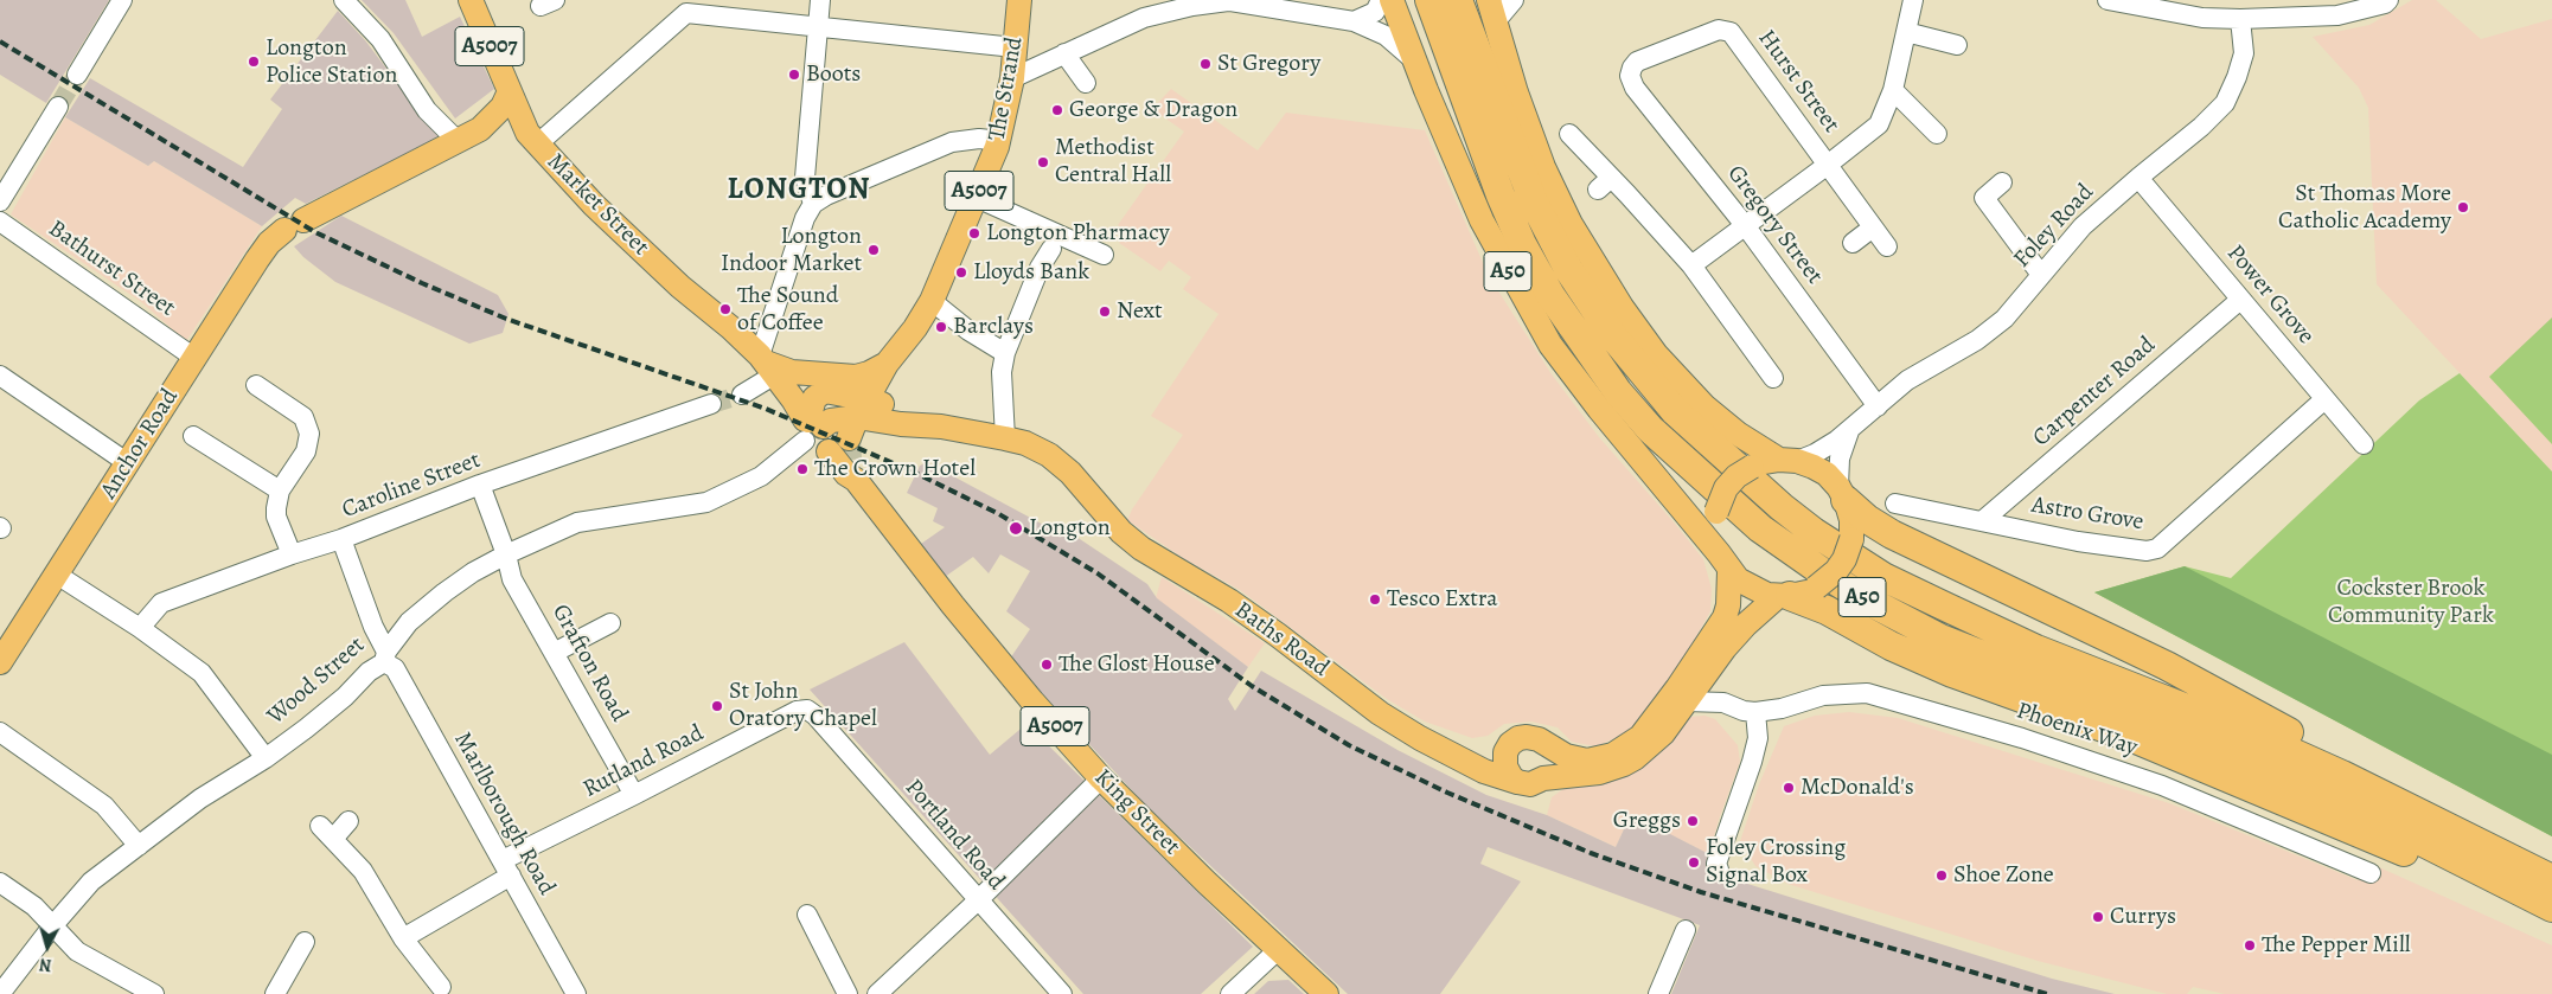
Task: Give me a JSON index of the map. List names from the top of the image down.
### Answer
{
  "streets": {
    "highway": ["A50"],
    "main road": [
      "A5007",
      "The Strand",
      "Market Street",
      "Anchor Road",
      "Baths Road",
      "King Street"
    ],
    "street": [
      "Hurst Street",
      "Gregory Street",
      "Foley Road",
      "Bathurst Street",
      "Power Grove",
      "Carpenter Road",
      "Caroline Street",
      "Astro Grove",
      "Grafton Road",
      "Wood Street",
      "Phoenix Way",
      "Rutland Road",
      "Marlborough Road",
      "Portland Road"
    ]
  },
  "crossings": [
    ["A5007", "The Strand"],
    ["A5007", "Market Street"],
    ["A5007", "Baths Road"],
    ["A5007", "Wood Street"],
    ["A5007", "King Street"],
    ["Hurst Street", "Gregory Street"],
    ["Market Street", "Anchor Road"],
    ["Gregory Street", "Foley Road"],
    ["Foley Road", "A50"],
    ["Foley Road", "Power Grove"],
    ["Foley Road", "Baths Road"],
    ["Bathurst Street", "Anchor Road"],
    ["A50", "Baths Road"],
    ["Power Grove", "Carpenter Road"],
    ["Power Grove", "Astro Grove"],
    ["Carpenter Road", "Astro Grove"],
    ["Caroline Street", "Grafton Road"],
    ["Caroline Street", "Marlborough Road"],
    ["Baths Road", "Wood Street"],
    ["Baths Road", "King Street"],
    ["Grafton Road", "Wood Street"],
    ["Grafton Road", "Rutland Road"],
    ["Wood Street", "Marlborough Road"],
    ["Rutland Road", "Marlborough Road"],
    ["Rutland Road", "Portland Road"]
  ],
  "districts": ["LONGTON"],
  "parks": ["Cockster Brook Community Park"],
  "places": [
    "Longton Police Station",
    "St Gregory",
    "Boots",
    "George & Dragon",
    "Methodist Central Hall",
    "St Thomas More Catholic Academy",
    "Longton Pharmacy",
    "Longton Indoor Market",
    "Lloyds Bank",
    "The Sound of Coffee",
    "Next",
    "Barclays",
    "The Crown Hotel",
    "Longton",
    "Tesco Extra",
    "The Glost House",
    "St John Oratory Chapel",
    "McDonald's",
    "Greggs",
    "Foley Crossing Signal Box",
    "Shoe Zone",
    "Currys",
    "The Pepper Mill"
  ],
  "north": "bottom"
}
